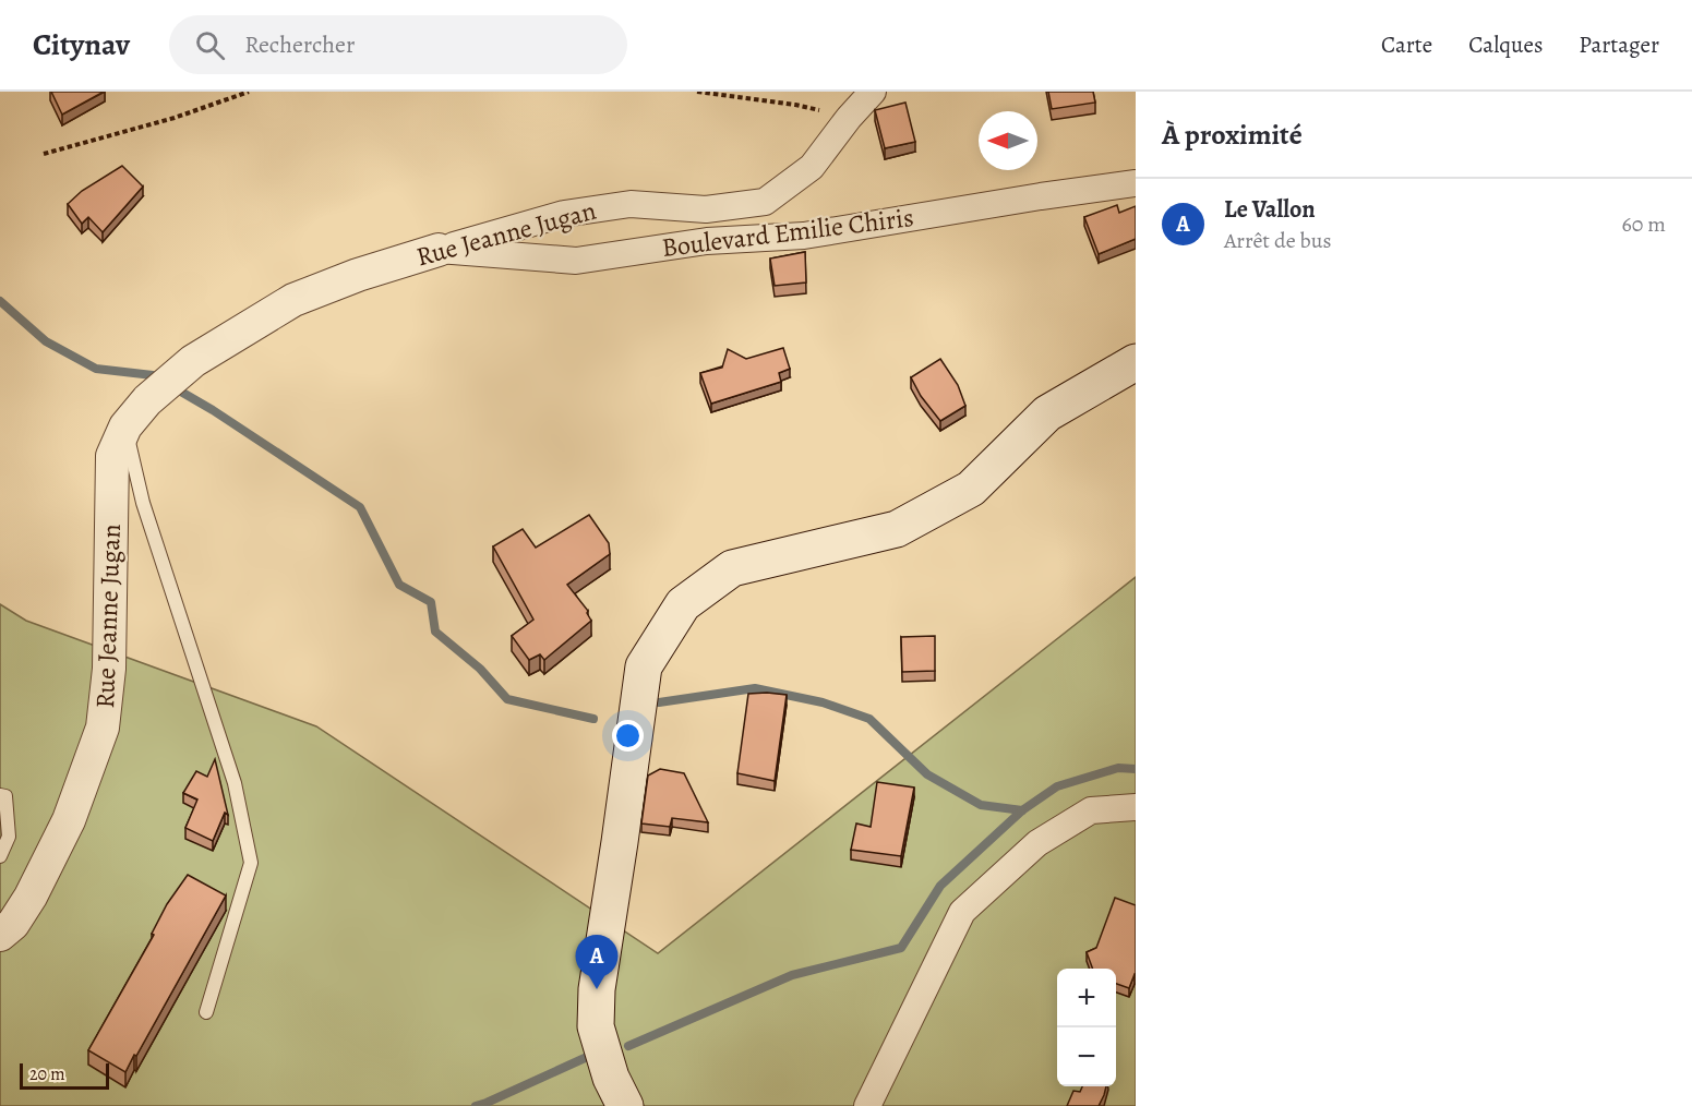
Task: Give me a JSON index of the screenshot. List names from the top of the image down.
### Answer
{
  "streets": {
    "street": ["Boulevard Emilie Chiris", "Rue Jeanne Jugan"]
  },
  "crossings": [
    ["Boulevard Emilie Chiris", "Rue Jeanne Jugan"]
  ],
  "scale_bar": "20 m",
  "north": "left",
  "page": {
    "header": "Citynav",
    "search": "Rechercher",
    "nav": ["Carte", "Calques", "Partager"],
    "heading": "À proximité",
    "list": [
      {
        "mark": "A",
        "name": "Le Vallon",
        "note": "Arrêt de bus",
        "value": "60 m"
      }
    ],
    "pins": "A",
    "map_buttons": ["+", "−"],
    "scale": "20 m"
  }
}
